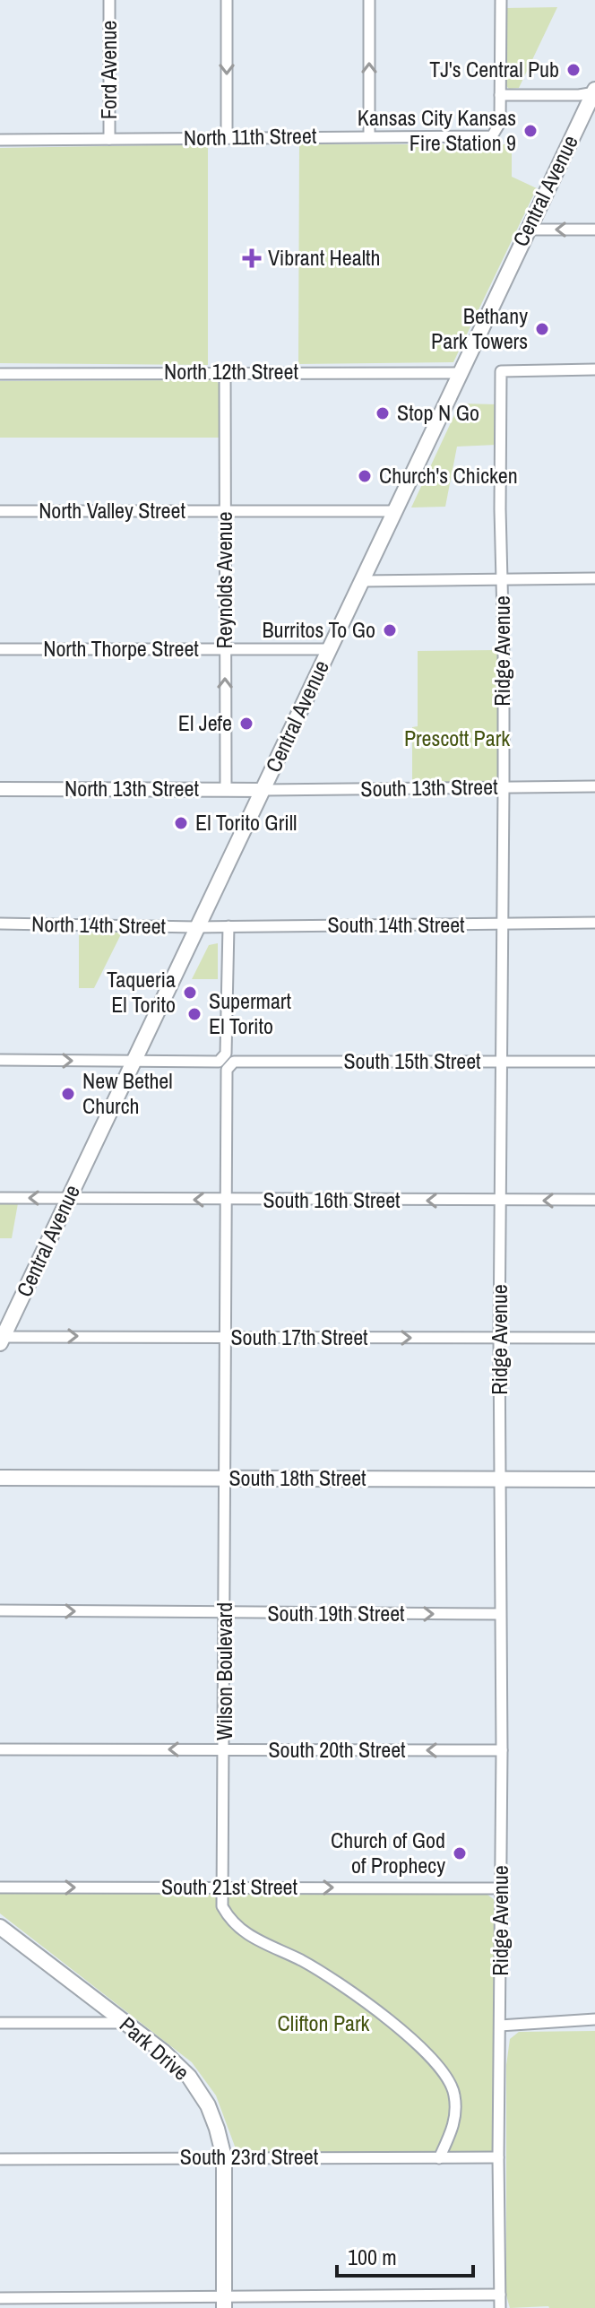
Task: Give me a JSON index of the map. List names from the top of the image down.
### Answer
{
  "streets": {
    "main road": ["Central Avenue", "South 18th Street", "Park Drive"],
    "street": [
      "Ford Avenue",
      "North 11th Street",
      "North 12th Street",
      "North Valley Street",
      "Reynolds Avenue",
      "North Thorpe Street",
      "Ridge Avenue",
      "South 13th Street",
      "North 13th Street",
      "North 14th Street",
      "South 14th Street",
      "South 15th Street",
      "South 16th Street",
      "South 17th Street",
      "South 19th Street",
      "Wilson Boulevard",
      "South 20th Street",
      "South 21st Street",
      "South 23rd Street"
    ]
  },
  "crossings": [
    ["Ford Avenue", "North 11th Street"],
    ["Central Avenue", "North 12th Street"],
    ["Central Avenue", "North Valley Street"],
    ["Central Avenue", "North Thorpe Street"],
    ["Central Avenue", "South 13th Street"],
    ["Central Avenue", "North 13th Street"],
    ["Central Avenue", "North 14th Street"],
    ["Central Avenue", "South 14th Street"],
    ["Central Avenue", "South 15th Street"],
    ["Central Avenue", "South 16th Street"],
    ["Central Avenue", "South 17th Street"],
    ["North 12th Street", "Reynolds Avenue"],
    ["North Valley Street", "Reynolds Avenue"],
    ["Reynolds Avenue", "North Thorpe Street"],
    ["Reynolds Avenue", "North 13th Street"],
    ["Ridge Avenue", "South 13th Street"],
    ["Ridge Avenue", "South 14th Street"],
    ["Ridge Avenue", "South 15th Street"],
    ["Ridge Avenue", "South 16th Street"],
    ["Ridge Avenue", "South 17th Street"],
    ["Ridge Avenue", "South 18th Street"],
    ["Ridge Avenue", "South 19th Street"],
    ["Ridge Avenue", "South 20th Street"],
    ["Ridge Avenue", "South 21st Street"],
    ["Ridge Avenue", "South 23rd Street"],
    ["South 13th Street", "North 13th Street"],
    ["North 14th Street", "South 14th Street"],
    ["South 14th Street", "Wilson Boulevard"],
    ["South 15th Street", "Wilson Boulevard"],
    ["South 16th Street", "Wilson Boulevard"],
    ["South 17th Street", "Wilson Boulevard"],
    ["South 18th Street", "Wilson Boulevard"],
    ["South 19th Street", "Wilson Boulevard"],
    ["Wilson Boulevard", "South 20th Street"],
    ["Wilson Boulevard", "South 21st Street"],
    ["Wilson Boulevard", "South 23rd Street"],
    ["Park Drive", "South 23rd Street"]
  ],
  "one_way": [
    "South 16th Street",
    "South 17th Street",
    "South 19th Street",
    "South 20th Street",
    "South 21st Street"
  ],
  "parks": ["Prescott Park", "Clifton Park"],
  "places": {
    "other": [
      "TJ's Central Pub",
      "Kansas City Kansas Fire Station 9",
      "Bethany Park Towers",
      "Stop N Go",
      "Church's Chicken",
      "Burritos To Go",
      "El Jefe",
      "El Torito Grill",
      "Taqueria El Torito",
      "Supermart El Torito",
      "New Bethel Church",
      "Church of God of Prophecy"
    ],
    "health": ["Vibrant Health"]
  },
  "scale_bar": "100 m"
}
